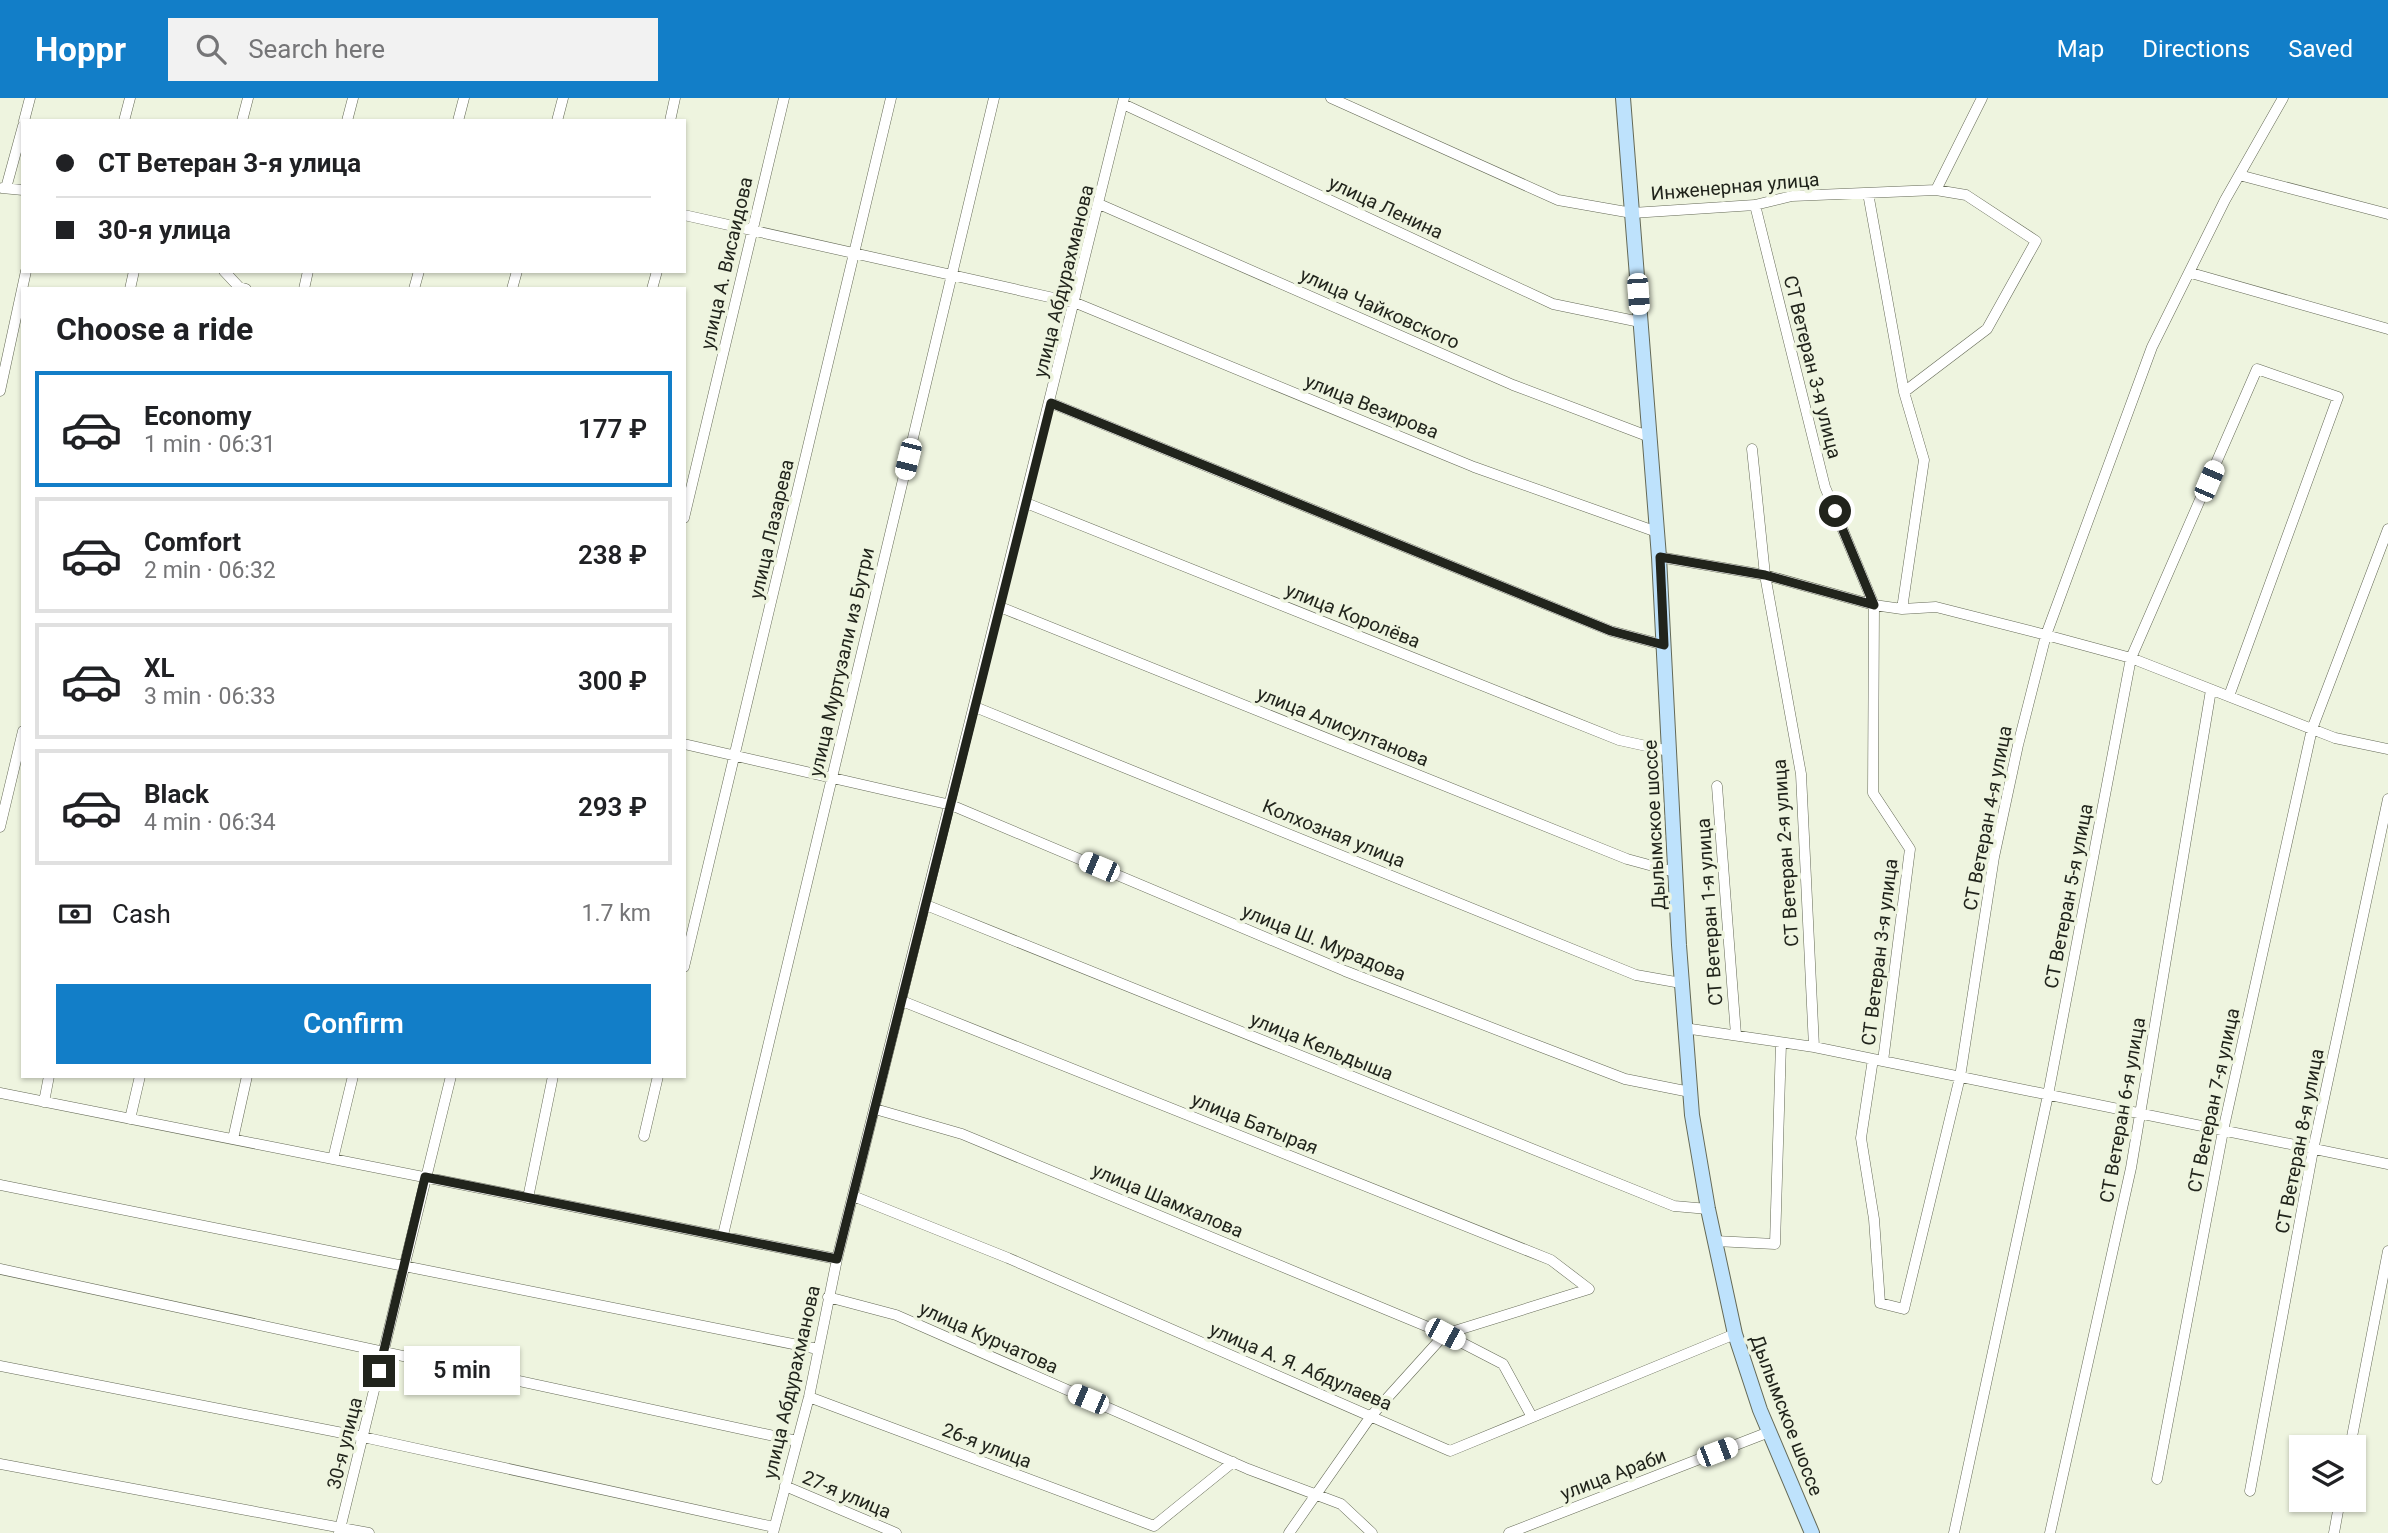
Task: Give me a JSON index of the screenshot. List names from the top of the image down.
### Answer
{
  "streets": {
    "main road": ["Дылымское шоссе"],
    "street": [
      "Инженерная улица",
      "улица Ленина",
      "улица А. Висаидова",
      "улица Абдурахманова",
      "улица Чайковского",
      "СТ Ветеран 3-я улица",
      "улица Везирова",
      "улица Лазарева",
      "улица Королёва",
      "улица Муртузали из Бутри",
      "улица Алисултанова",
      "СТ Ветеран 4-я улица",
      "Колхозная улица",
      "СТ Ветеран 2-я улица",
      "СТ Ветеран 5-я улица",
      "СТ Ветеран 1-я улица",
      "улица Ш. Мурадова",
      "улица Кельдыша",
      "СТ Ветеран 7-я улица",
      "СТ Ветеран 6-я улица",
      "улица Батырая",
      "СТ Ветеран 8-я улица",
      "улица Шамхалова",
      "улица Курчатова",
      "улица А. Я. Абдулаева",
      "30-я улица",
      "26-я улица",
      "улица Араби",
      "27-я улица"
    ]
  },
  "crossings": [
    ["Инженерная улица", "СТ Ветеран 3-я улица"],
    ["Инженерная улица", "Дылымское шоссе"],
    ["улица Ленина", "улица Абдурахманова"],
    ["улица Ленина", "Дылымское шоссе"],
    ["улица А. Висаидова", "улица Везирова"],
    ["улица Абдурахманова", "улица Чайковского"],
    ["улица Абдурахманова", "улица Везирова"],
    ["улица Абдурахманова", "улица Королёва"],
    ["улица Абдурахманова", "улица Алисултанова"],
    ["улица Абдурахманова", "Колхозная улица"],
    ["улица Абдурахманова", "улица Ш. Мурадова"],
    ["улица Абдурахманова", "улица Кельдыша"],
    ["улица Абдурахманова", "улица Батырая"],
    ["улица Абдурахманова", "улица Шамхалова"],
    ["улица Абдурахманова", "улица Курчатова"],
    ["улица Абдурахманова", "улица А. Я. Абдулаева"],
    ["улица Абдурахманова", "26-я улица"],
    ["улица Абдурахманова", "27-я улица"],
    ["улица Чайковского", "Дылымское шоссе"],
    ["СТ Ветеран 3-я улица", "СТ Ветеран 4-я улица"],
    ["улица Везирова", "улица Лазарева"],
    ["улица Везирова", "улица Муртузали из Бутри"],
    ["улица Везирова", "Дылымское шоссе"],
    ["улица Лазарева", "улица Ш. Мурадова"],
    ["улица Королёва", "Дылымское шоссе"],
    ["улица Муртузали из Бутри", "улица Ш. Мурадова"],
    ["улица Алисултанова", "Дылымское шоссе"],
    ["Дылымское шоссе", "Колхозная улица"],
    ["Дылымское шоссе", "улица Ш. Мурадова"],
    ["Дылымское шоссе", "улица Кельдыша"],
    ["Дылымское шоссе", "улица А. Я. Абдулаева"],
    ["Дылымское шоссе", "улица Араби"],
    ["улица Батырая", "улица Шамхалова"],
    ["улица Шамхалова", "улица А. Я. Абдулаева"],
    ["улица Курчатова", "26-я улица"]
  ],
  "page": {
    "header": "Hoppr",
    "search": "Search here",
    "nav": ["Map", "Directions", "Saved"],
    "banner": ["СТ Ветеран 3-я улица", "30-я улица"],
    "heading": "Choose a ride",
    "list": [
      {
        "name": "Economy",
        "note": "1 min · 06:31",
        "value": "177 ₽"
      },
      {
        "name": "Comfort",
        "note": "2 min · 06:32",
        "value": "238 ₽"
      },
      {
        "name": "XL",
        "note": "3 min · 06:33",
        "value": "300 ₽"
      },
      {
        "name": "Black",
        "note": "4 min · 06:34",
        "value": "293 ₽"
      }
    ],
    "pay": ["Cash", "1.7 km"],
    "buttons": "Confirm",
    "bubble": "5 min"
  }
}
